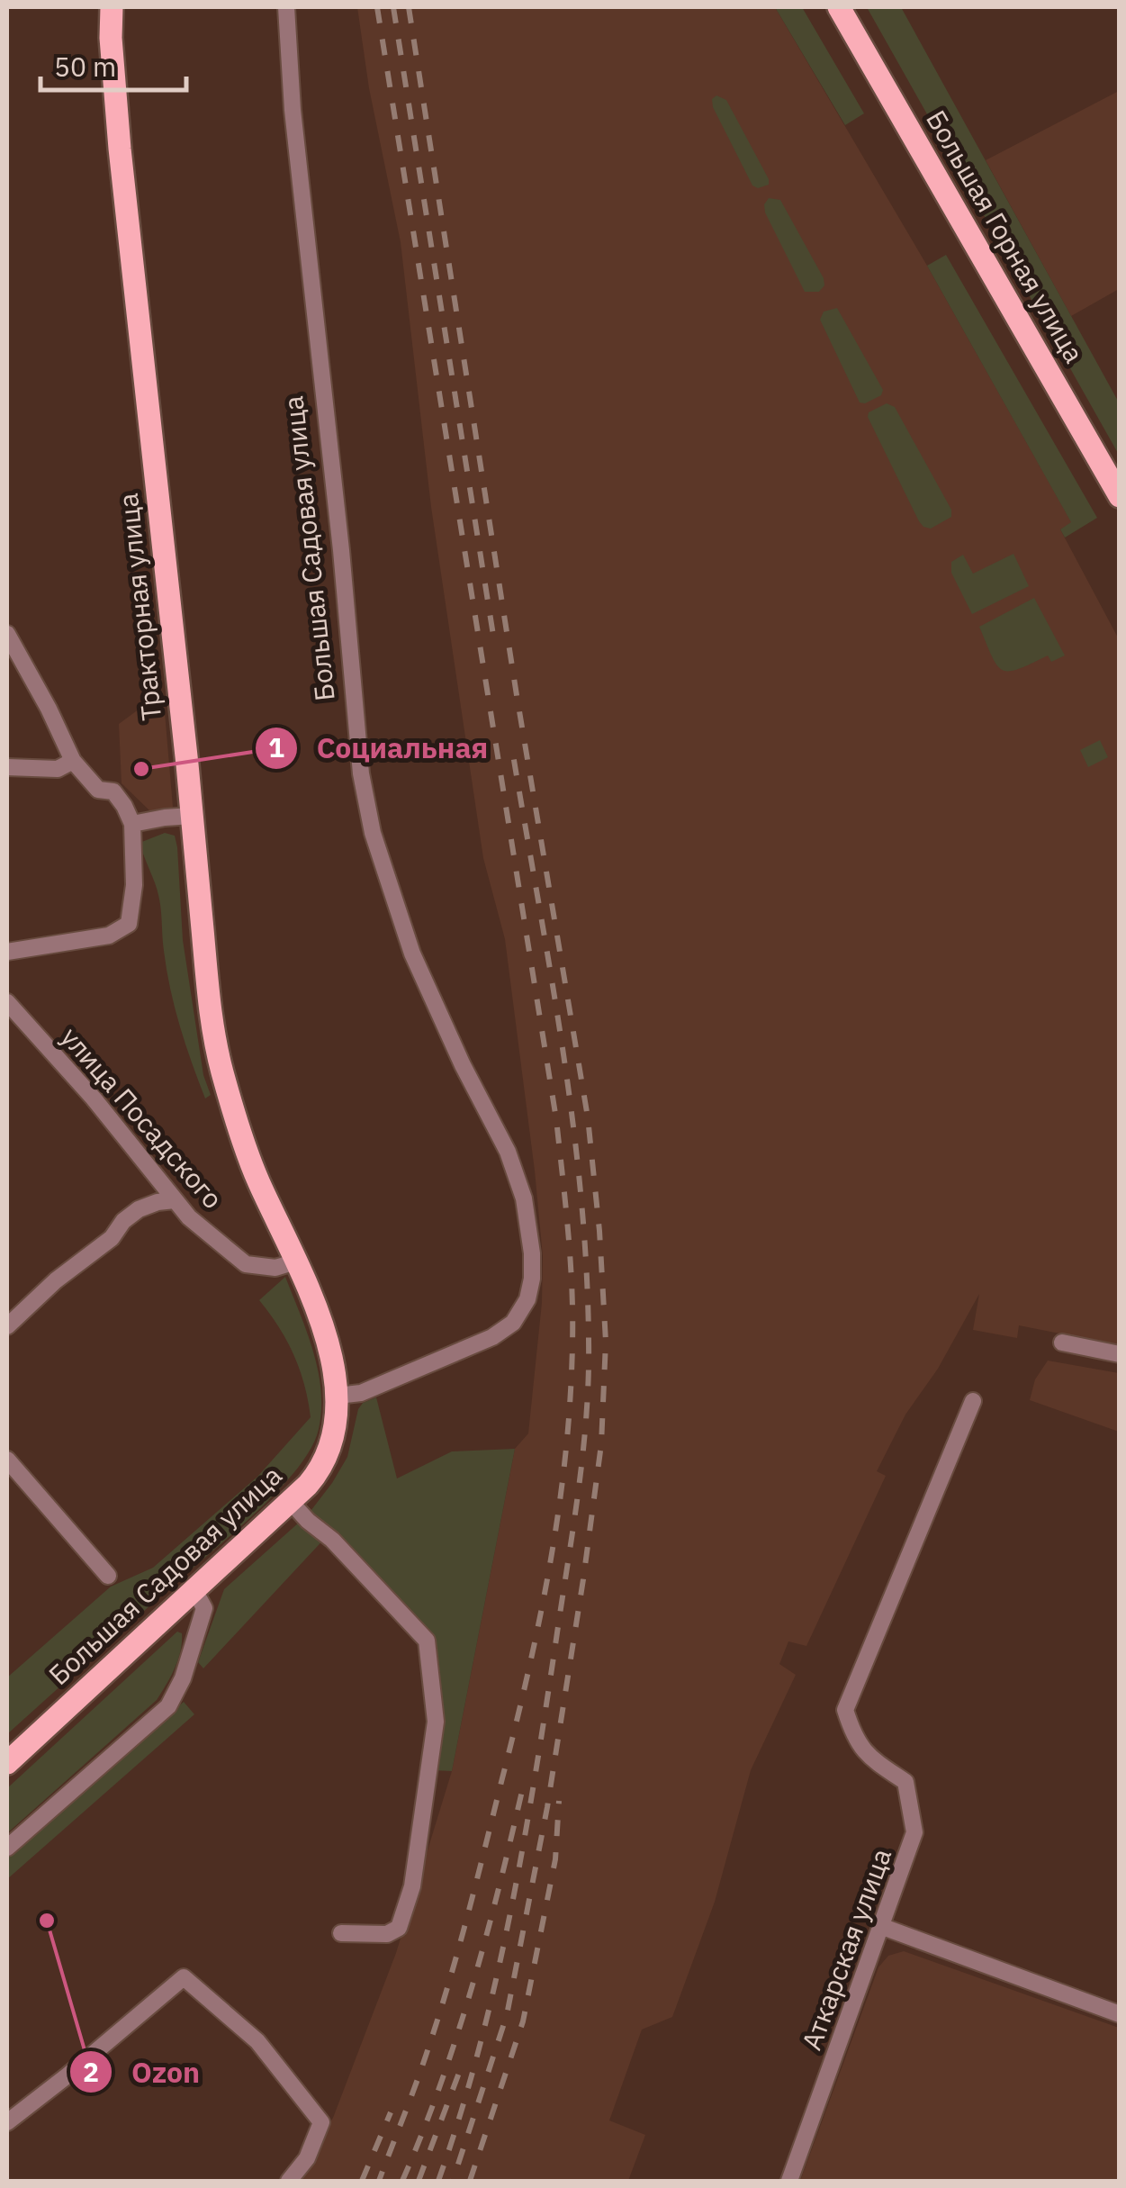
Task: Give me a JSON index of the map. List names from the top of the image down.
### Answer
{
  "streets": {
    "main road": ["Большая Горная улица", "Большая Садовая улица", "Тракторная улица"],
    "street": ["улица Посадского", "Аткарская улица"]
  },
  "crossings": [
    ["Большая Садовая улица", "Тракторная улица"],
    ["Тракторная улица", "улица Посадского"]
  ],
  "places": ["Социальная", "Ozon"],
  "scale_bar": "50 m"
}
